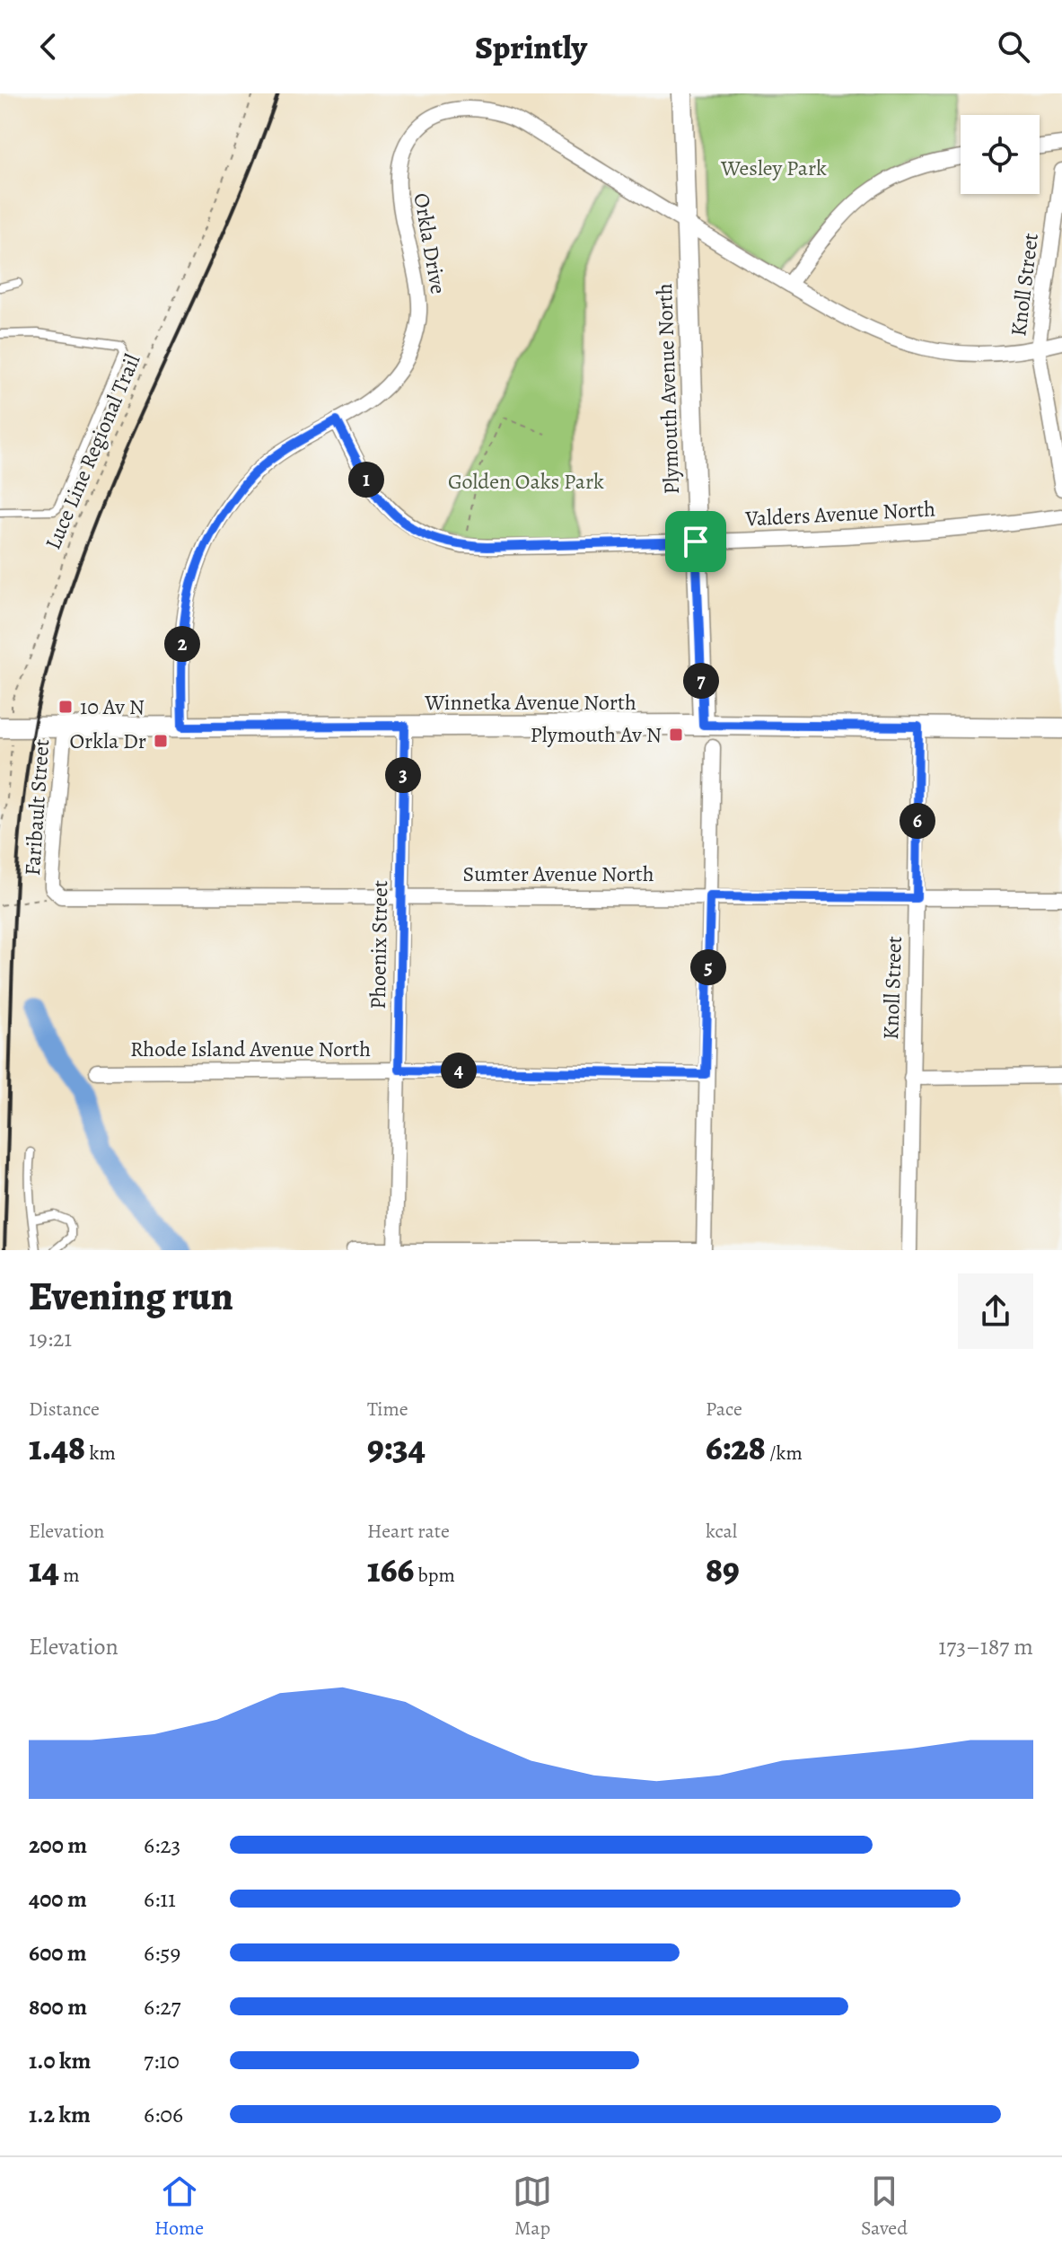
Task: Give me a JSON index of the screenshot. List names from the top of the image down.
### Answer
{
  "streets": {
    "main road": ["Plymouth Avenue North", "Winnetka Avenue North"],
    "street": [
      "Orkla Drive",
      "Knoll Street",
      "Valders Avenue North",
      "Faribault Street",
      "Sumter Avenue North",
      "Phoenix Street",
      "Rhode Island Avenue North"
    ],
    "path": ["Luce Line Regional Trail"]
  },
  "crossings": [
    ["Orkla Drive", "Knoll Street"],
    ["Orkla Drive", "Plymouth Avenue North"],
    ["Orkla Drive", "Valders Avenue North"],
    ["Orkla Drive", "Winnetka Avenue North"],
    ["Knoll Street", "Winnetka Avenue North"],
    ["Knoll Street", "Sumter Avenue North"],
    ["Plymouth Avenue North", "Valders Avenue North"],
    ["Plymouth Avenue North", "Winnetka Avenue North"],
    ["Luce Line Regional Trail", "Winnetka Avenue North"],
    ["Winnetka Avenue North", "Faribault Street"],
    ["Winnetka Avenue North", "Phoenix Street"],
    ["Faribault Street", "Sumter Avenue North"],
    ["Sumter Avenue North", "Phoenix Street"],
    ["Phoenix Street", "Rhode Island Avenue North"]
  ],
  "parks": ["Wesley Park", "Golden Oaks Park"],
  "places": {
    "transit": ["10 Av N", "Plymouth Av N", "Orkla Dr"]
  },
  "page": {
    "header": "Sprintly",
    "pins": [
      "1",
      "2",
      "7",
      "3",
      "6",
      "5",
      "4"
    ],
    "heading": ["Evening run", "19:21"],
    "stats": [
      ["Distance", "1.48 km"],
      ["Time", "9:34"],
      ["Pace", "6:28 /km"],
      ["Elevation", "14 m"],
      ["Heart rate", "166 bpm"],
      ["kcal", "89"]
    ],
    "chart": ["Elevation", "173–187 m"],
    "list": [
      {
        "name": "200 m",
        "note": "6:23"
      },
      {
        "name": "400 m",
        "note": "6:11"
      },
      {
        "name": "600 m",
        "note": "6:59"
      },
      {
        "name": "800 m",
        "note": "6:27"
      },
      {
        "name": "1.0 km",
        "note": "7:10"
      },
      {
        "name": "1.2 km",
        "note": "6:06"
      }
    ],
    "tabs": ["Home", "Map", "Saved"]
  }
}
